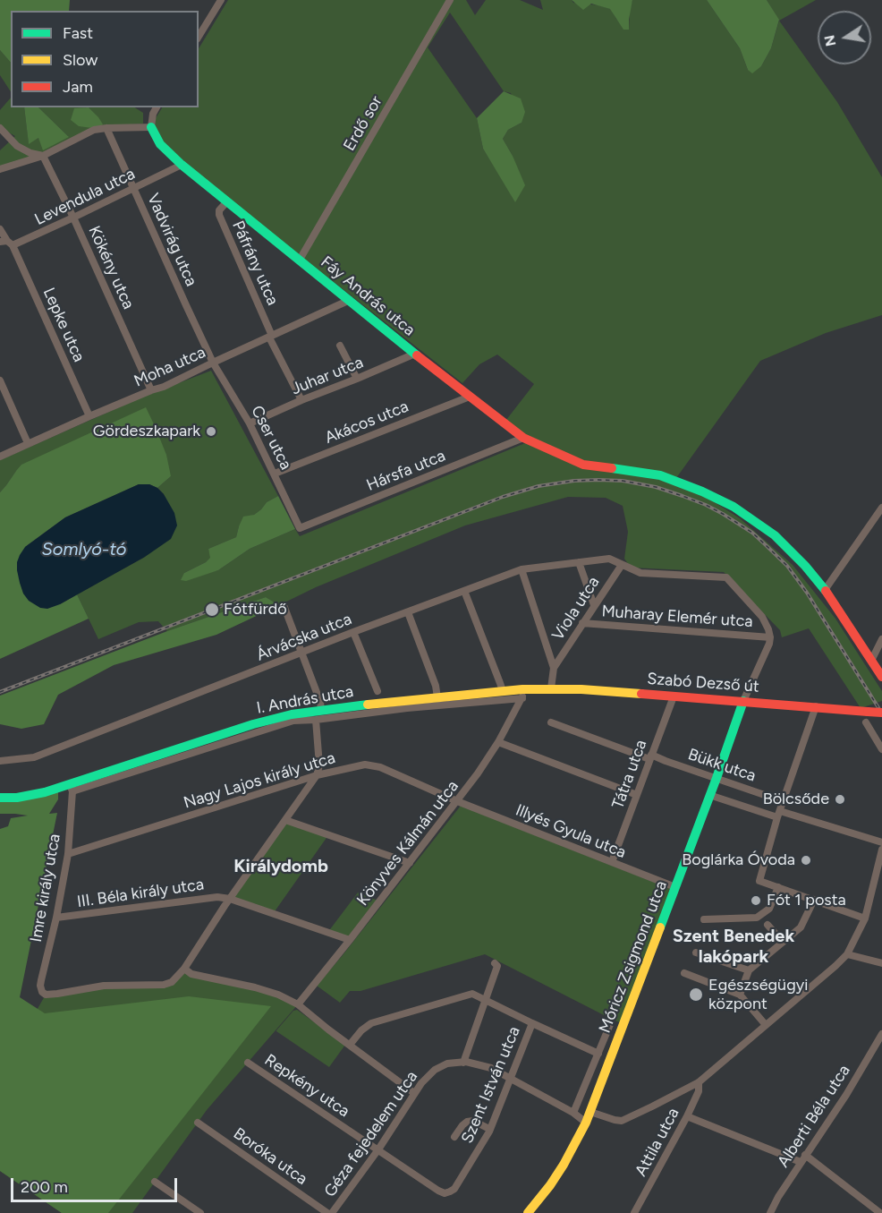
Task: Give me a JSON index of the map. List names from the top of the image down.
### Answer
{
  "streets": {
    "street": [
      "Erdő sor",
      "Levendula utca",
      "Vadvirág utca",
      "Páfrány utca",
      "Kökény utca",
      "Fáy András utca",
      "Lepke utca",
      "Moha utca",
      "Juhar utca",
      "Akácos utca",
      "Cser utca",
      "Hársfa utca",
      "Viola utca",
      "Muharay Elemér utca",
      "Árvácska utca",
      "Szabó Dezső út",
      "I. András utca",
      "Bükk utca",
      "Tátra utca",
      "Nagy Lajos király utca",
      "Illyés Gyula utca",
      "Könyves Kálmán utca",
      "Imre király utca",
      "III. Béla király utca",
      "Móricz Zsigmond utca",
      "Szent István utca",
      "Repkény utca",
      "Alberti Béla utca",
      "Géza fejedelem utca",
      "Attila utca",
      "Boróka utca"
    ]
  },
  "crossings": [
    ["Erdő sor", "Fáy András utca"],
    ["Levendula utca", "Vadvirág utca"],
    ["Levendula utca", "Kökény utca"],
    ["Levendula utca", "Fáy András utca"],
    ["Levendula utca", "Lepke utca"],
    ["Vadvirág utca", "Moha utca"],
    ["Vadvirág utca", "Cser utca"],
    ["Páfrány utca", "Fáy András utca"],
    ["Páfrány utca", "Moha utca"],
    ["Kökény utca", "Moha utca"],
    ["Fáy András utca", "Moha utca"],
    ["Fáy András utca", "Juhar utca"],
    ["Fáy András utca", "Akácos utca"],
    ["Fáy András utca", "Hársfa utca"],
    ["Lepke utca", "Moha utca"],
    ["Moha utca", "Cser utca"],
    ["Juhar utca", "Cser utca"],
    ["Akácos utca", "Cser utca"],
    ["Cser utca", "Hársfa utca"],
    ["Viola utca", "Muharay Elemér utca"],
    ["Viola utca", "Árvácska utca"],
    ["Muharay Elemér utca", "Árvácska utca"],
    ["Szabó Dezső út", "I. András utca"],
    ["Szabó Dezső út", "Tátra utca"],
    ["Szabó Dezső út", "Könyves Kálmán utca"],
    ["Szabó Dezső út", "Móricz Zsigmond utca"],
    ["I. András utca", "Könyves Kálmán utca"],
    ["I. András utca", "Imre király utca"],
    ["Bükk utca", "Tátra utca"],
    ["Bükk utca", "Móricz Zsigmond utca"],
    ["Tátra utca", "Illyés Gyula utca"],
    ["Nagy Lajos király utca", "Illyés Gyula utca"],
    ["Nagy Lajos király utca", "Könyves Kálmán utca"],
    ["Nagy Lajos király utca", "Imre király utca"],
    ["Illyés Gyula utca", "Könyves Kálmán utca"],
    ["Illyés Gyula utca", "Móricz Zsigmond utca"],
    ["Könyves Kálmán utca", "III. Béla király utca"],
    ["Imre király utca", "III. Béla király utca"],
    ["Móricz Zsigmond utca", "Géza fejedelem utca"],
    ["Szent István utca", "Repkény utca"],
    ["Szent István utca", "Géza fejedelem utca"],
    ["Repkény utca", "Géza fejedelem utca"]
  ],
  "districts": ["Királydomb", "Szent Benedek lakópark"],
  "water": ["Somlyó-tó"],
  "places": [
    "Gördeszkapark",
    "Fótfürdő",
    "Bölcsőde",
    "Boglárka Óvoda",
    "Fót 1 posta",
    "Egészségügyi központ"
  ],
  "legend": ["Fast", "Slow", "Jam"],
  "scale_bar": "200 m",
  "north": "left"
}
